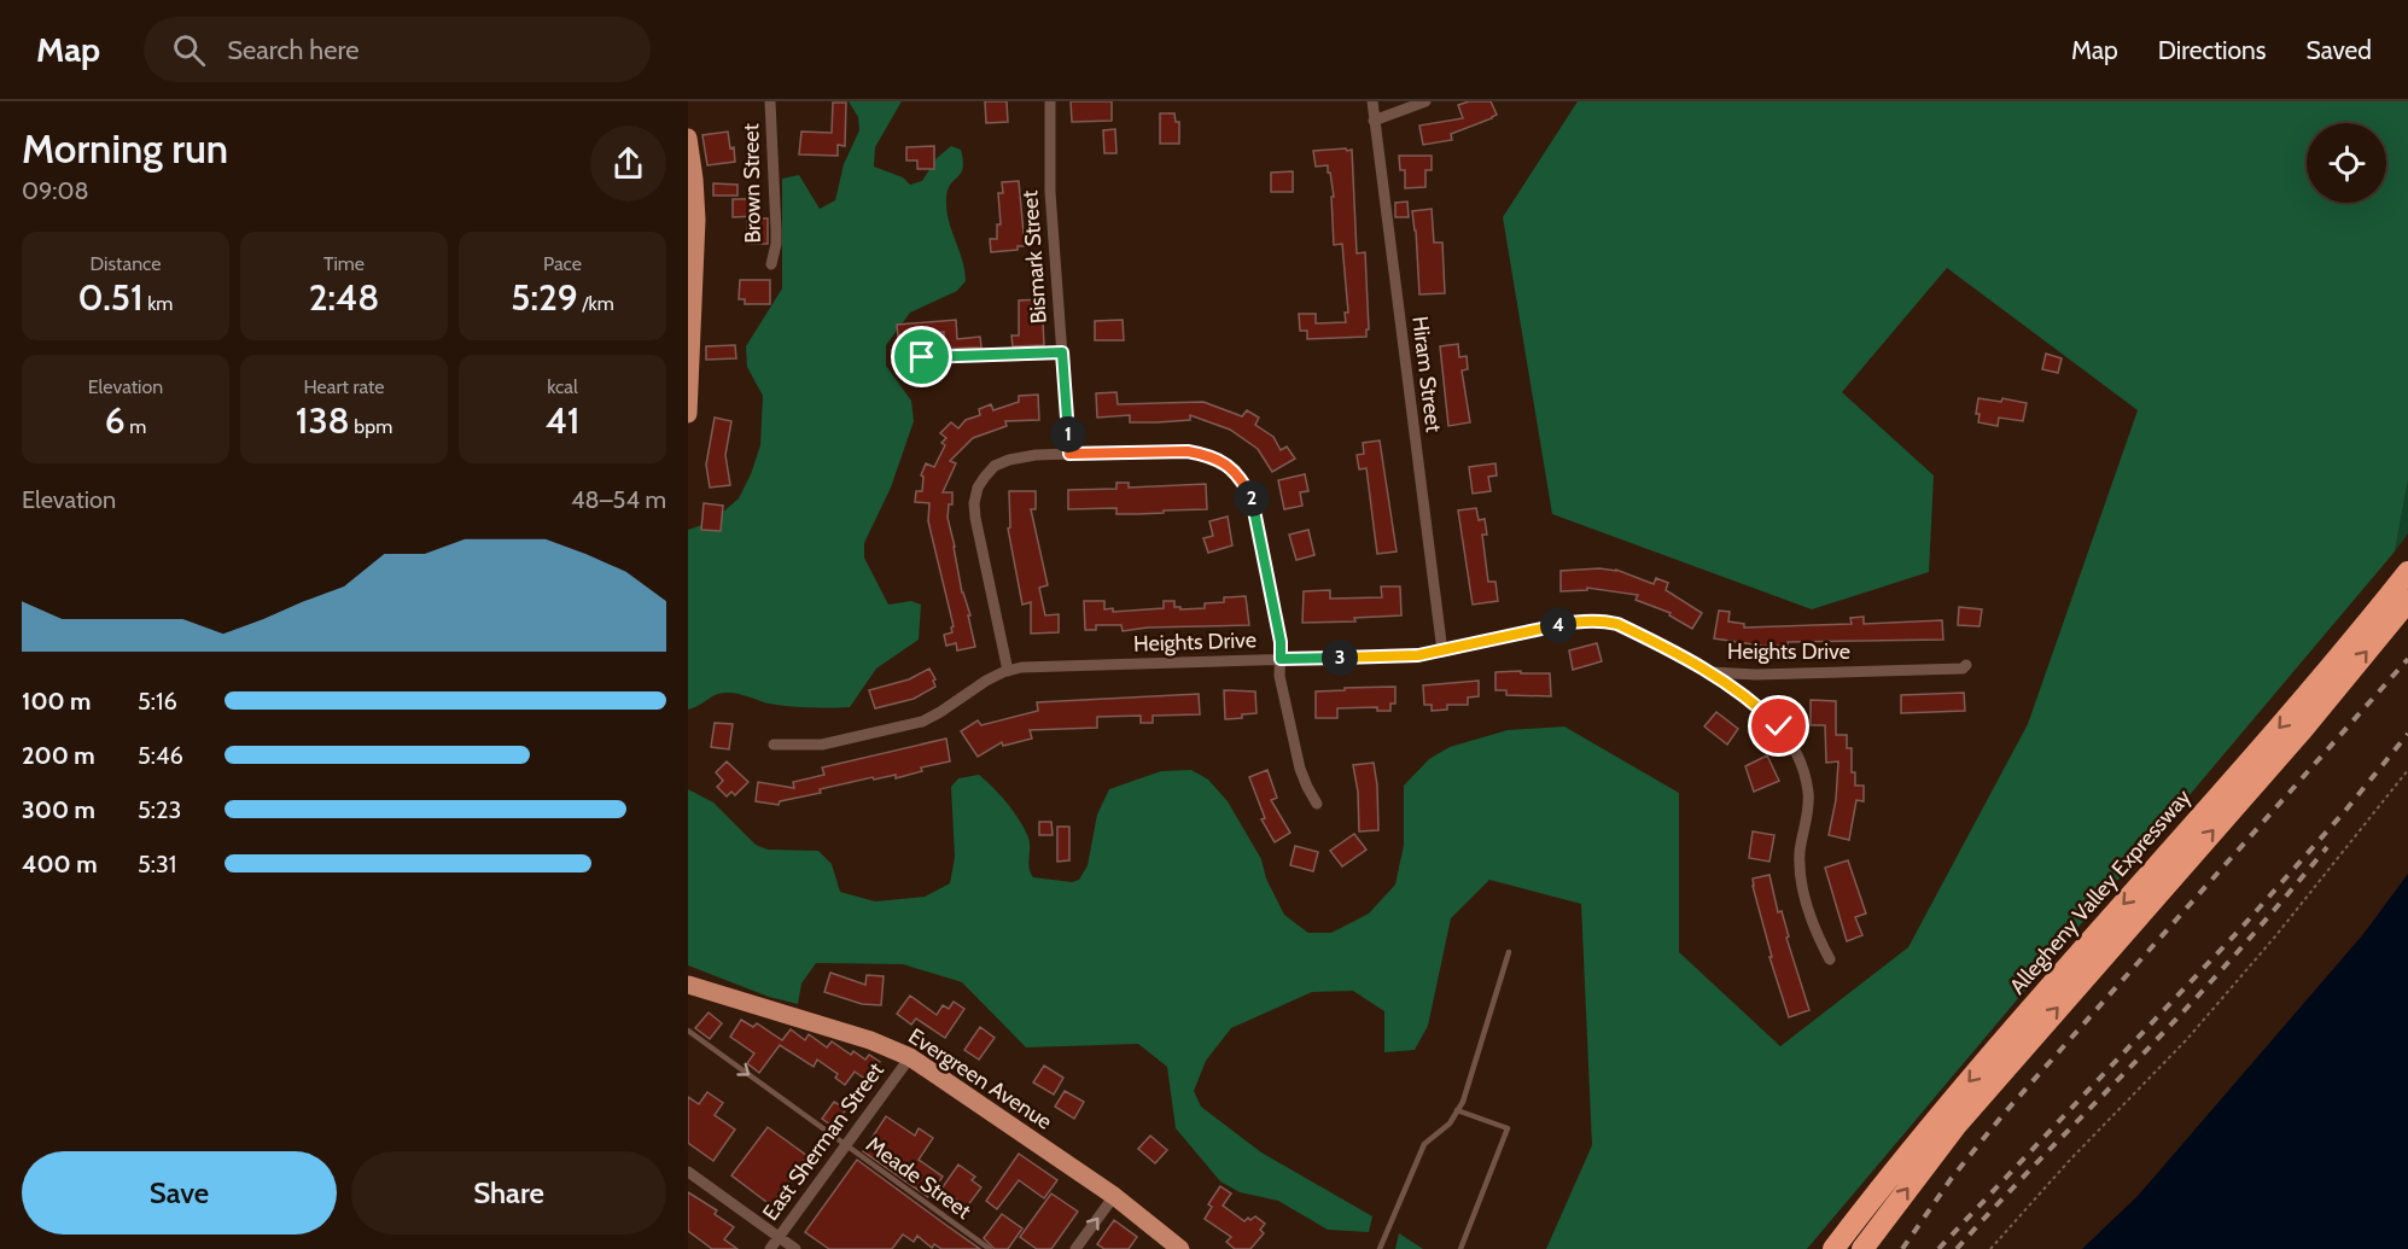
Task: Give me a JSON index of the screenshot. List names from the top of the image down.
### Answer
{
  "streets": {
    "highway": ["Allegheny Valley Expressway"],
    "main road": ["Evergreen Avenue"],
    "street": [
      "Brown Street",
      "Bismark Street",
      "Hiram Street",
      "Heights Drive",
      "East Sherman Street"
    ],
    "lane": ["Meade Street"]
  },
  "crossings": [
    ["Hiram Street", "Heights Drive"],
    ["Evergreen Avenue", "East Sherman Street"],
    ["East Sherman Street", "Meade Street"]
  ],
  "one_way": ["Meade Street"],
  "page": {
    "header": "Map",
    "search": "Search here",
    "nav": ["Map", "Directions", "Saved"],
    "heading": ["Morning run", "09:08"],
    "stats": [
      ["Distance", "0.51 km"],
      ["Time", "2:48"],
      ["Pace", "5:29 /km"],
      ["Elevation", "6 m"],
      ["Heart rate", "138 bpm"],
      ["kcal", "41"]
    ],
    "pins": [
      "1",
      "2",
      "4",
      "3"
    ],
    "chart": ["Elevation", "48–54 m"],
    "list": [
      {
        "name": "100 m",
        "note": "5:16"
      },
      {
        "name": "200 m",
        "note": "5:46"
      },
      {
        "name": "300 m",
        "note": "5:23"
      },
      {
        "name": "400 m",
        "note": "5:31"
      }
    ],
    "buttons": ["Save", "Share"]
  }
}
